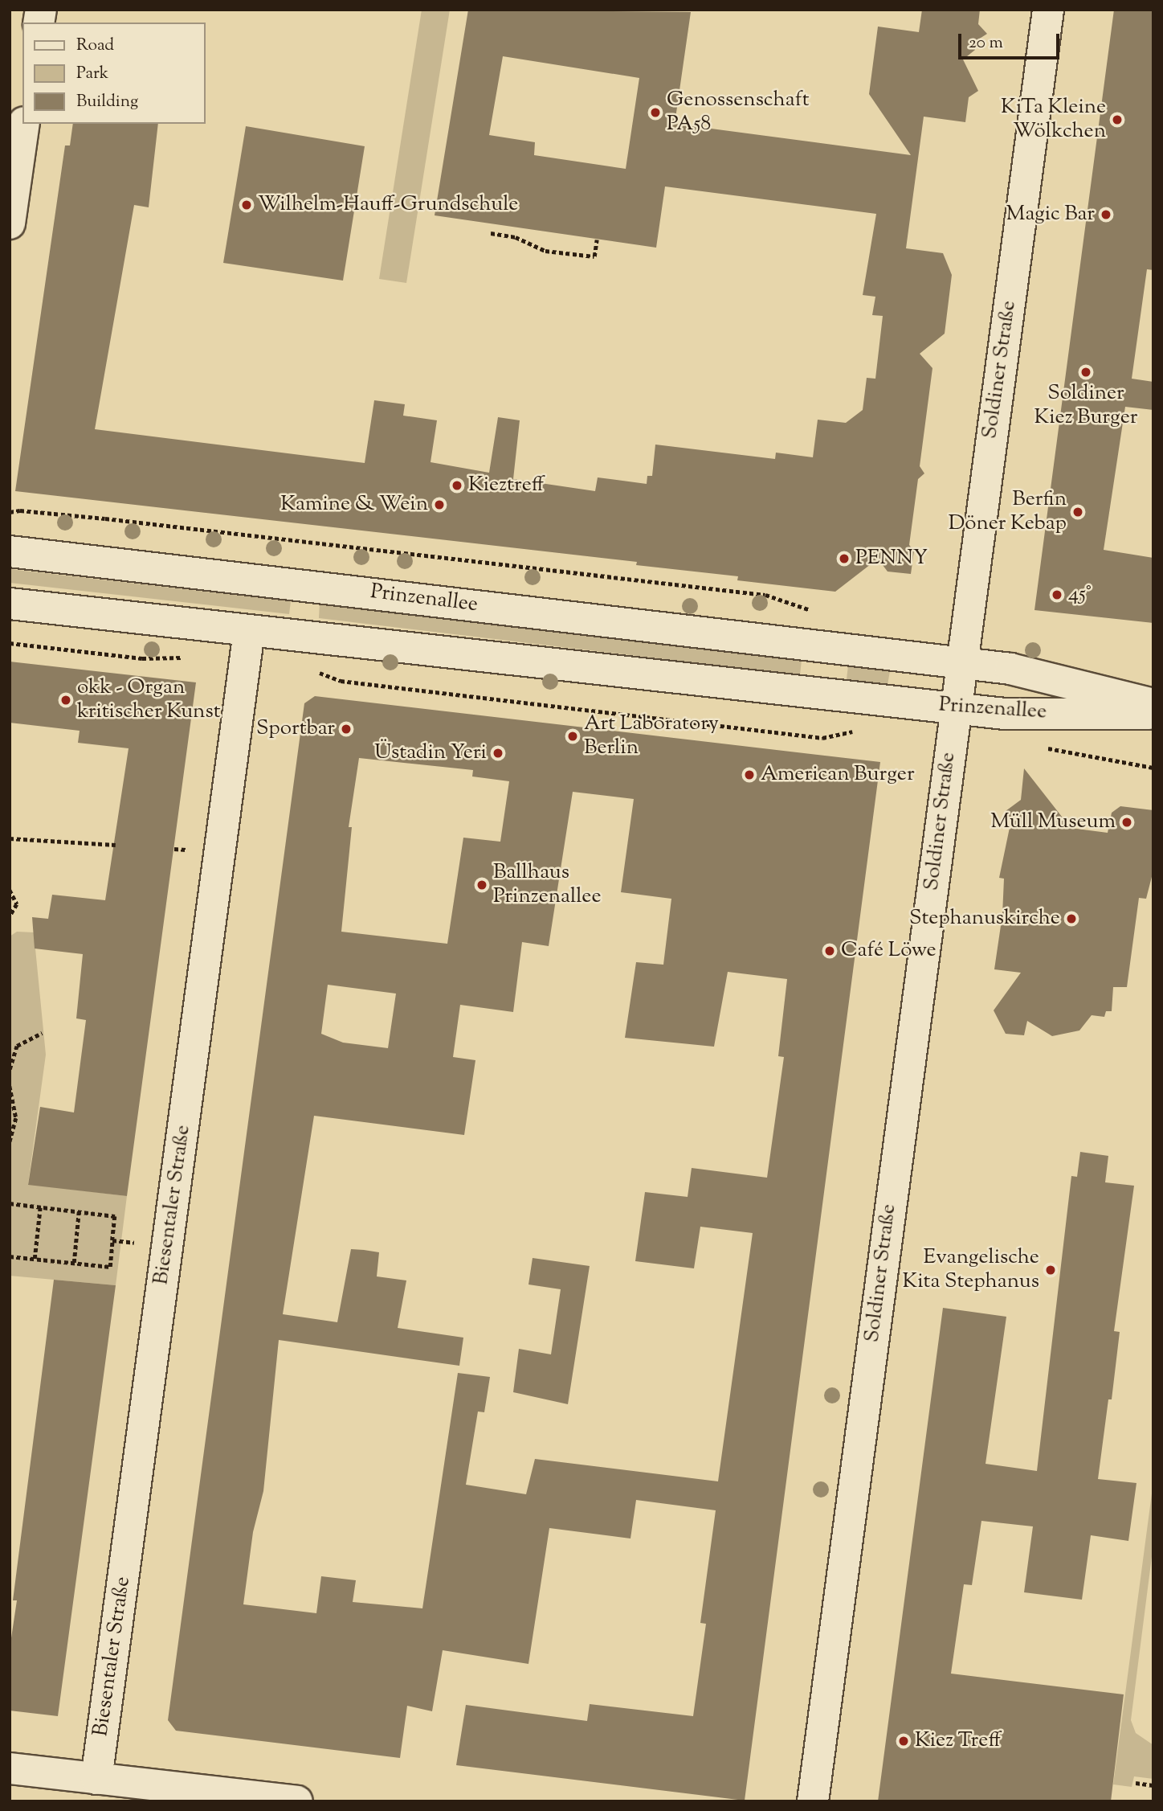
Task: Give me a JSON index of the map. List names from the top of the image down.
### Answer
{
  "streets": {
    "street": ["Soldiner Straße", "Prinzenallee", "Biesentaler Straße"]
  },
  "crossings": [
    ["Soldiner Straße", "Prinzenallee"],
    ["Prinzenallee", "Biesentaler Straße"]
  ],
  "places": [
    "Genossenschaft PA58",
    "KiTa Kleine Wölkchen",
    "Wilhelm-Hauff-Grundschule",
    "Magic Bar",
    "Soldiner Kiez Burger",
    "Kieztreff",
    "Kamine & Wein",
    "Berfin Döner Kebap",
    "PENNY",
    "45°",
    "okk - Organ kritischer Kunst",
    "Sportbar",
    "Art Laboratory Berlin",
    "Üstadin Yeri",
    "American Burger",
    "Müll Museum",
    "Ballhaus Prinzenallee",
    "Stephanuskirche",
    "Café Löwe",
    "Evangelische Kita Stephanus",
    "Kiez Treff"
  ],
  "legend": ["Road", "Park", "Building"],
  "scale_bar": "20 m"
}
